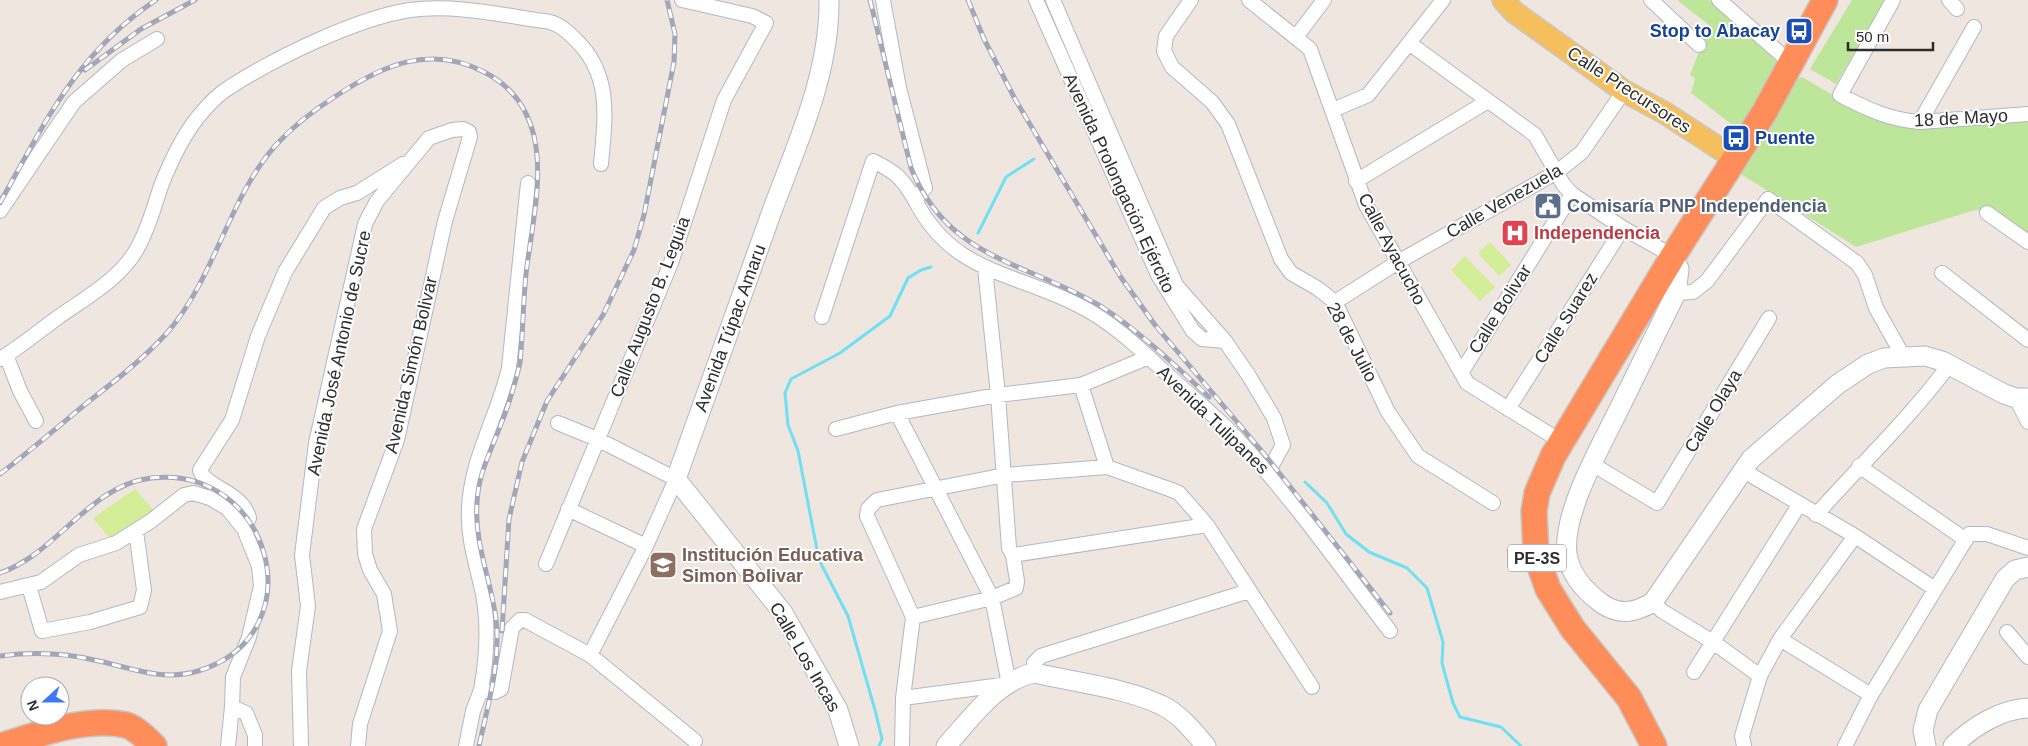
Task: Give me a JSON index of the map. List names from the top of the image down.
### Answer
{
  "streets": {
    "highway": ["PE-3S"],
    "main road": ["Calle Precursores", "Avenida Túpac Amaru", "Calle Los Incas"],
    "street": [
      "18 de Mayo",
      "Avenida Prolongación Ejército",
      "Calle Venezuela",
      "Calle Ayacucho",
      "Calle Augusto B. Leguia",
      "Calle Bolivar",
      "Calle Suarez",
      "28 de Julio",
      "Avenida José Antonio de Sucre",
      "Avenida Simón Bolivar",
      "Calle Olaya",
      "Avenida Tulipanes"
    ]
  },
  "crossings": [
    ["Calle Precursores", "Calle Venezuela"],
    ["Calle Precursores", "PE-3S"],
    ["Avenida Prolongación Ejército", "Avenida Tulipanes"],
    ["Calle Venezuela", "Calle Ayacucho"],
    ["Calle Venezuela", "28 de Julio"],
    ["Calle Ayacucho", "Calle Bolivar"],
    ["Calle Ayacucho", "Calle Suarez"],
    ["Calle Ayacucho", "PE-3S"],
    ["Avenida Túpac Amaru", "Calle Los Incas"],
    ["Avenida José Antonio de Sucre", "Avenida Simón Bolivar"]
  ],
  "places": {
    "bus stop": ["Stop to Abacay", "Puente"],
    "public building": ["Comisaría PNP Independencia"],
    "hospital": ["Independencia"],
    "school or university": ["Institución Educativa Simon Bolivar"]
  },
  "scale_bar": "50 m",
  "north": "left"
}
